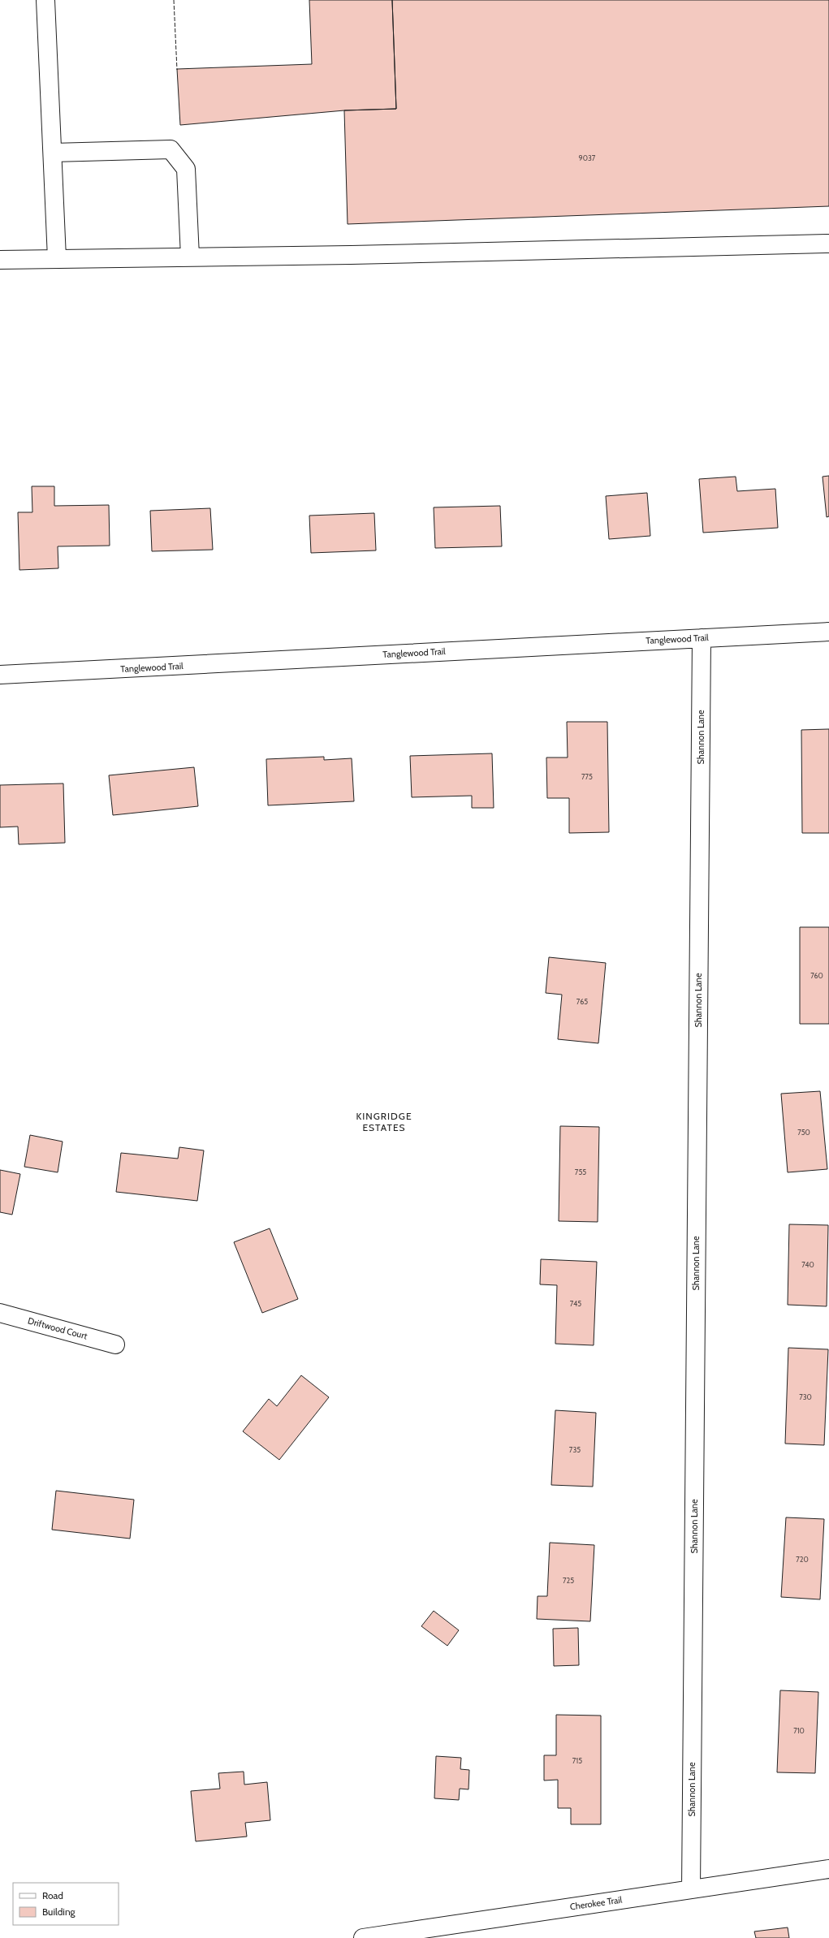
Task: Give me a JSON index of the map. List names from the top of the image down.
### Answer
{
  "streets": {
    "street": [
      "Tanglewood Trail",
      "Shannon Lane",
      "Driftwood Court",
      "Cherokee Trail"
    ]
  },
  "crossings": [
    ["Tanglewood Trail", "Shannon Lane"],
    ["Shannon Lane", "Cherokee Trail"]
  ],
  "districts": ["KINGRIDGE ESTATES"],
  "house_numbers": [
    "9037",
    "775",
    "760",
    "765",
    "750",
    "755",
    "740",
    "745",
    "730",
    "735",
    "720",
    "725",
    "710",
    "715"
  ],
  "legend": ["Road", "Building"]
}
